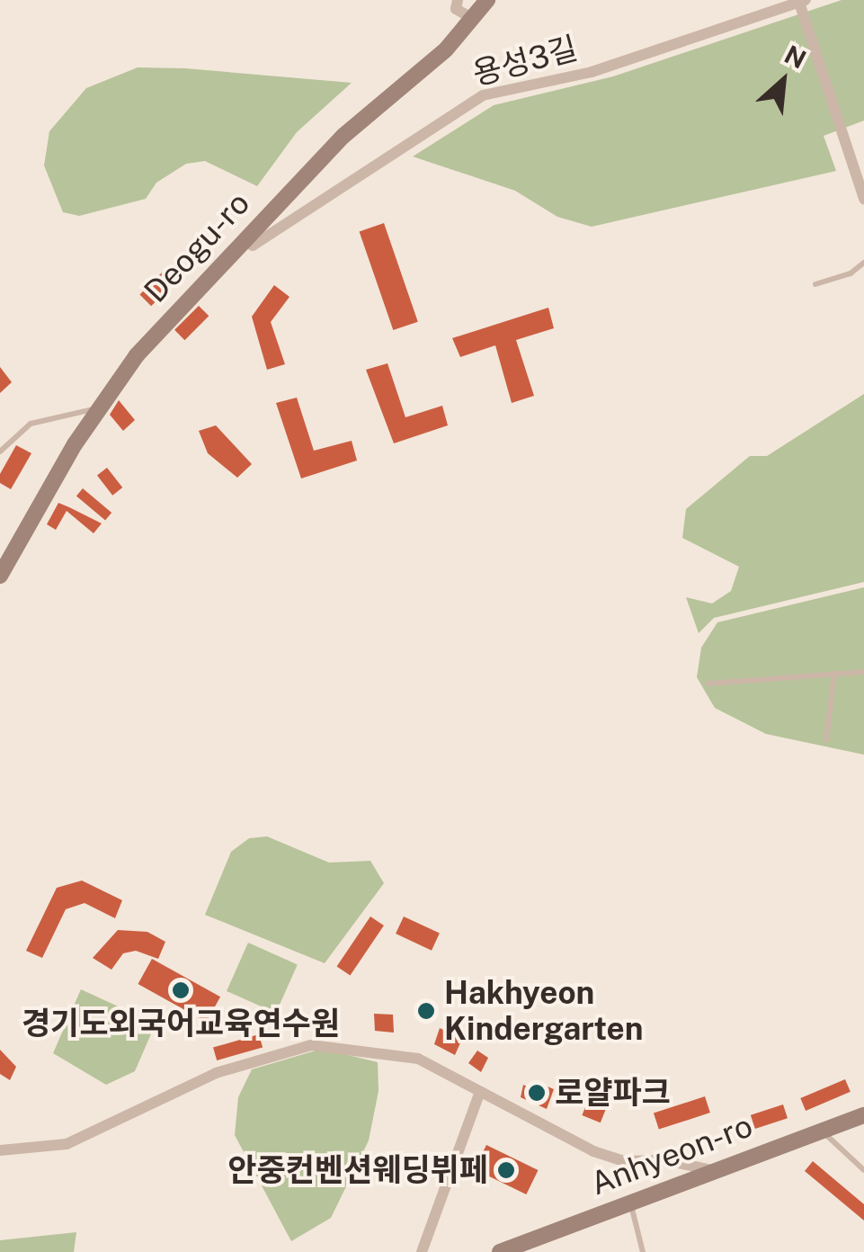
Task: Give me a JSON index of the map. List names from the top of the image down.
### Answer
{
  "streets": {
    "street": ["용성3길", "Deogu-ro", "Anhyeon-ro"]
  },
  "crossings": [
    ["용성3길", "Deogu-ro"]
  ],
  "places": [
    "경기도외국어교육연수원",
    "Hakhyeon Kindergarten",
    "로얄파크",
    "안중컨벤션웨딩뷔페"
  ],
  "north": "top right"
}
